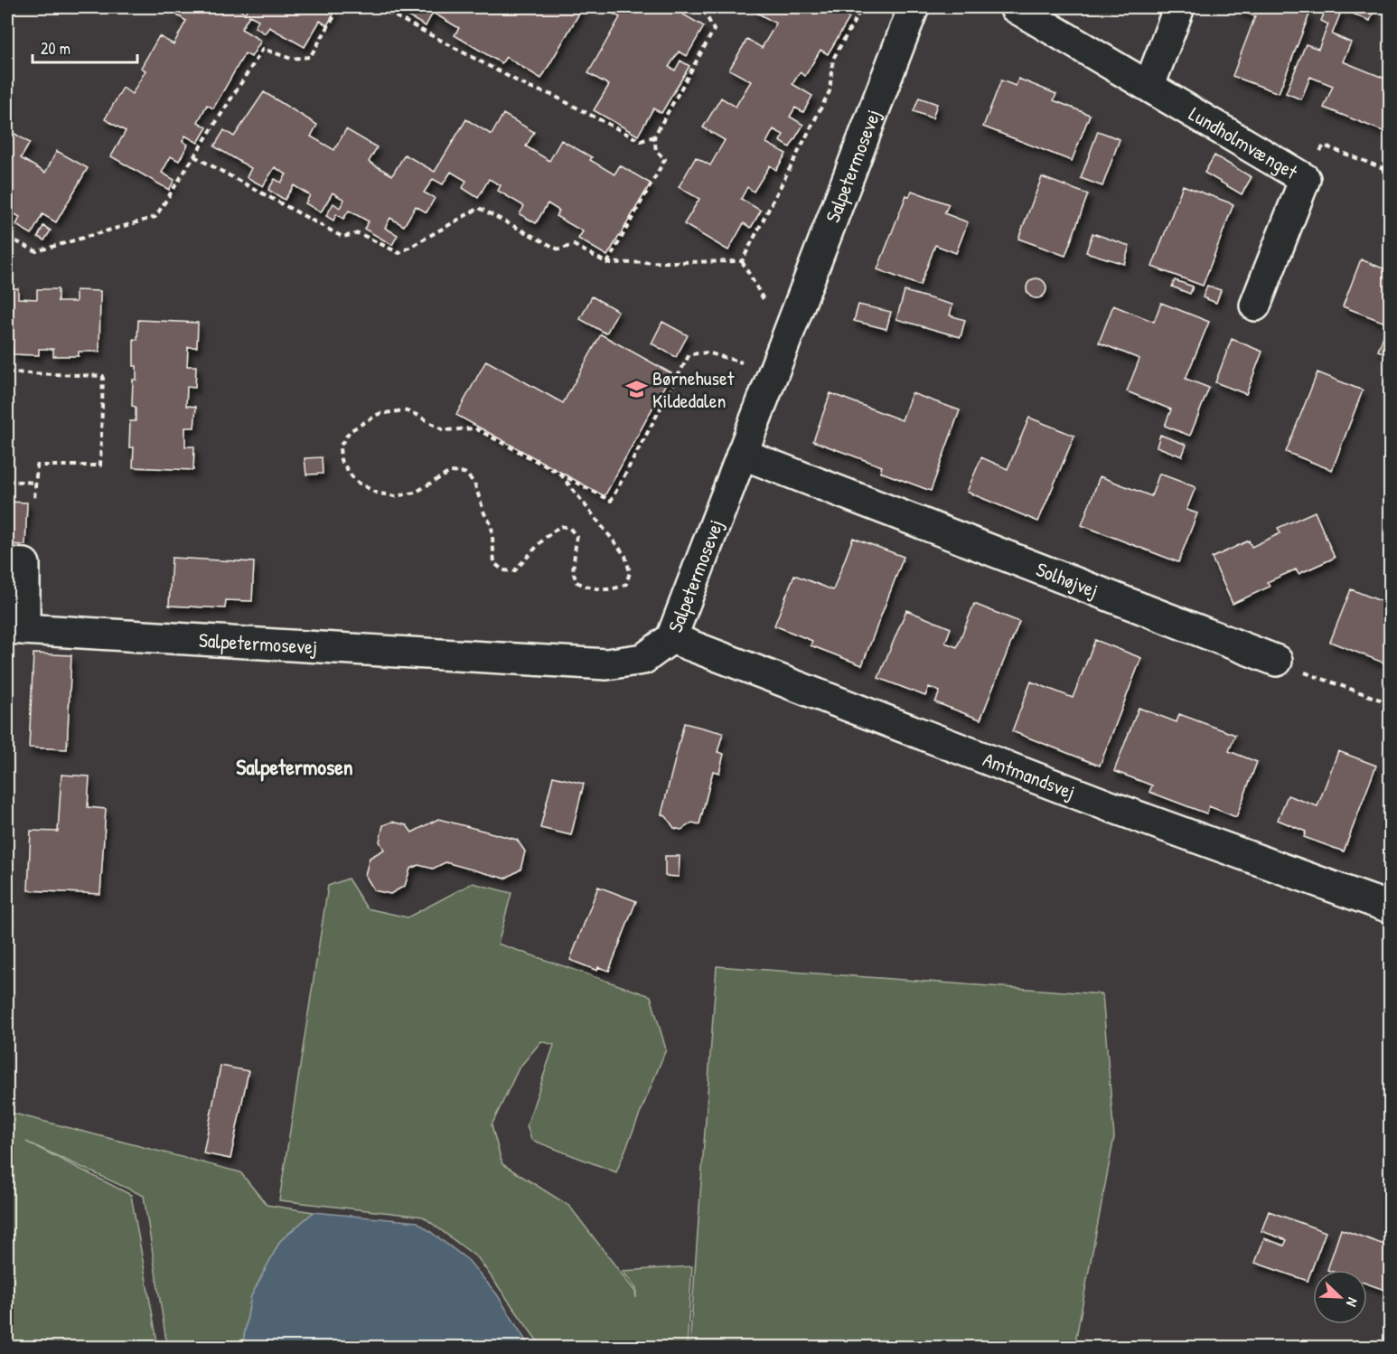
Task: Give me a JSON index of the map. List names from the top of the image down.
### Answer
{
  "streets": {
    "street": [
      "Lundholmvænget",
      "Salpetermosevej",
      "Solhøjvej",
      "Amtmandsvej"
    ]
  },
  "crossings": [
    ["Salpetermosevej", "Solhøjvej"],
    ["Salpetermosevej", "Amtmandsvej"]
  ],
  "districts": ["Salpetermosen"],
  "places": {
    "school or university": ["Børnehuset Kildedalen"]
  },
  "scale_bar": "20 m",
  "north": "bottom right"
}
